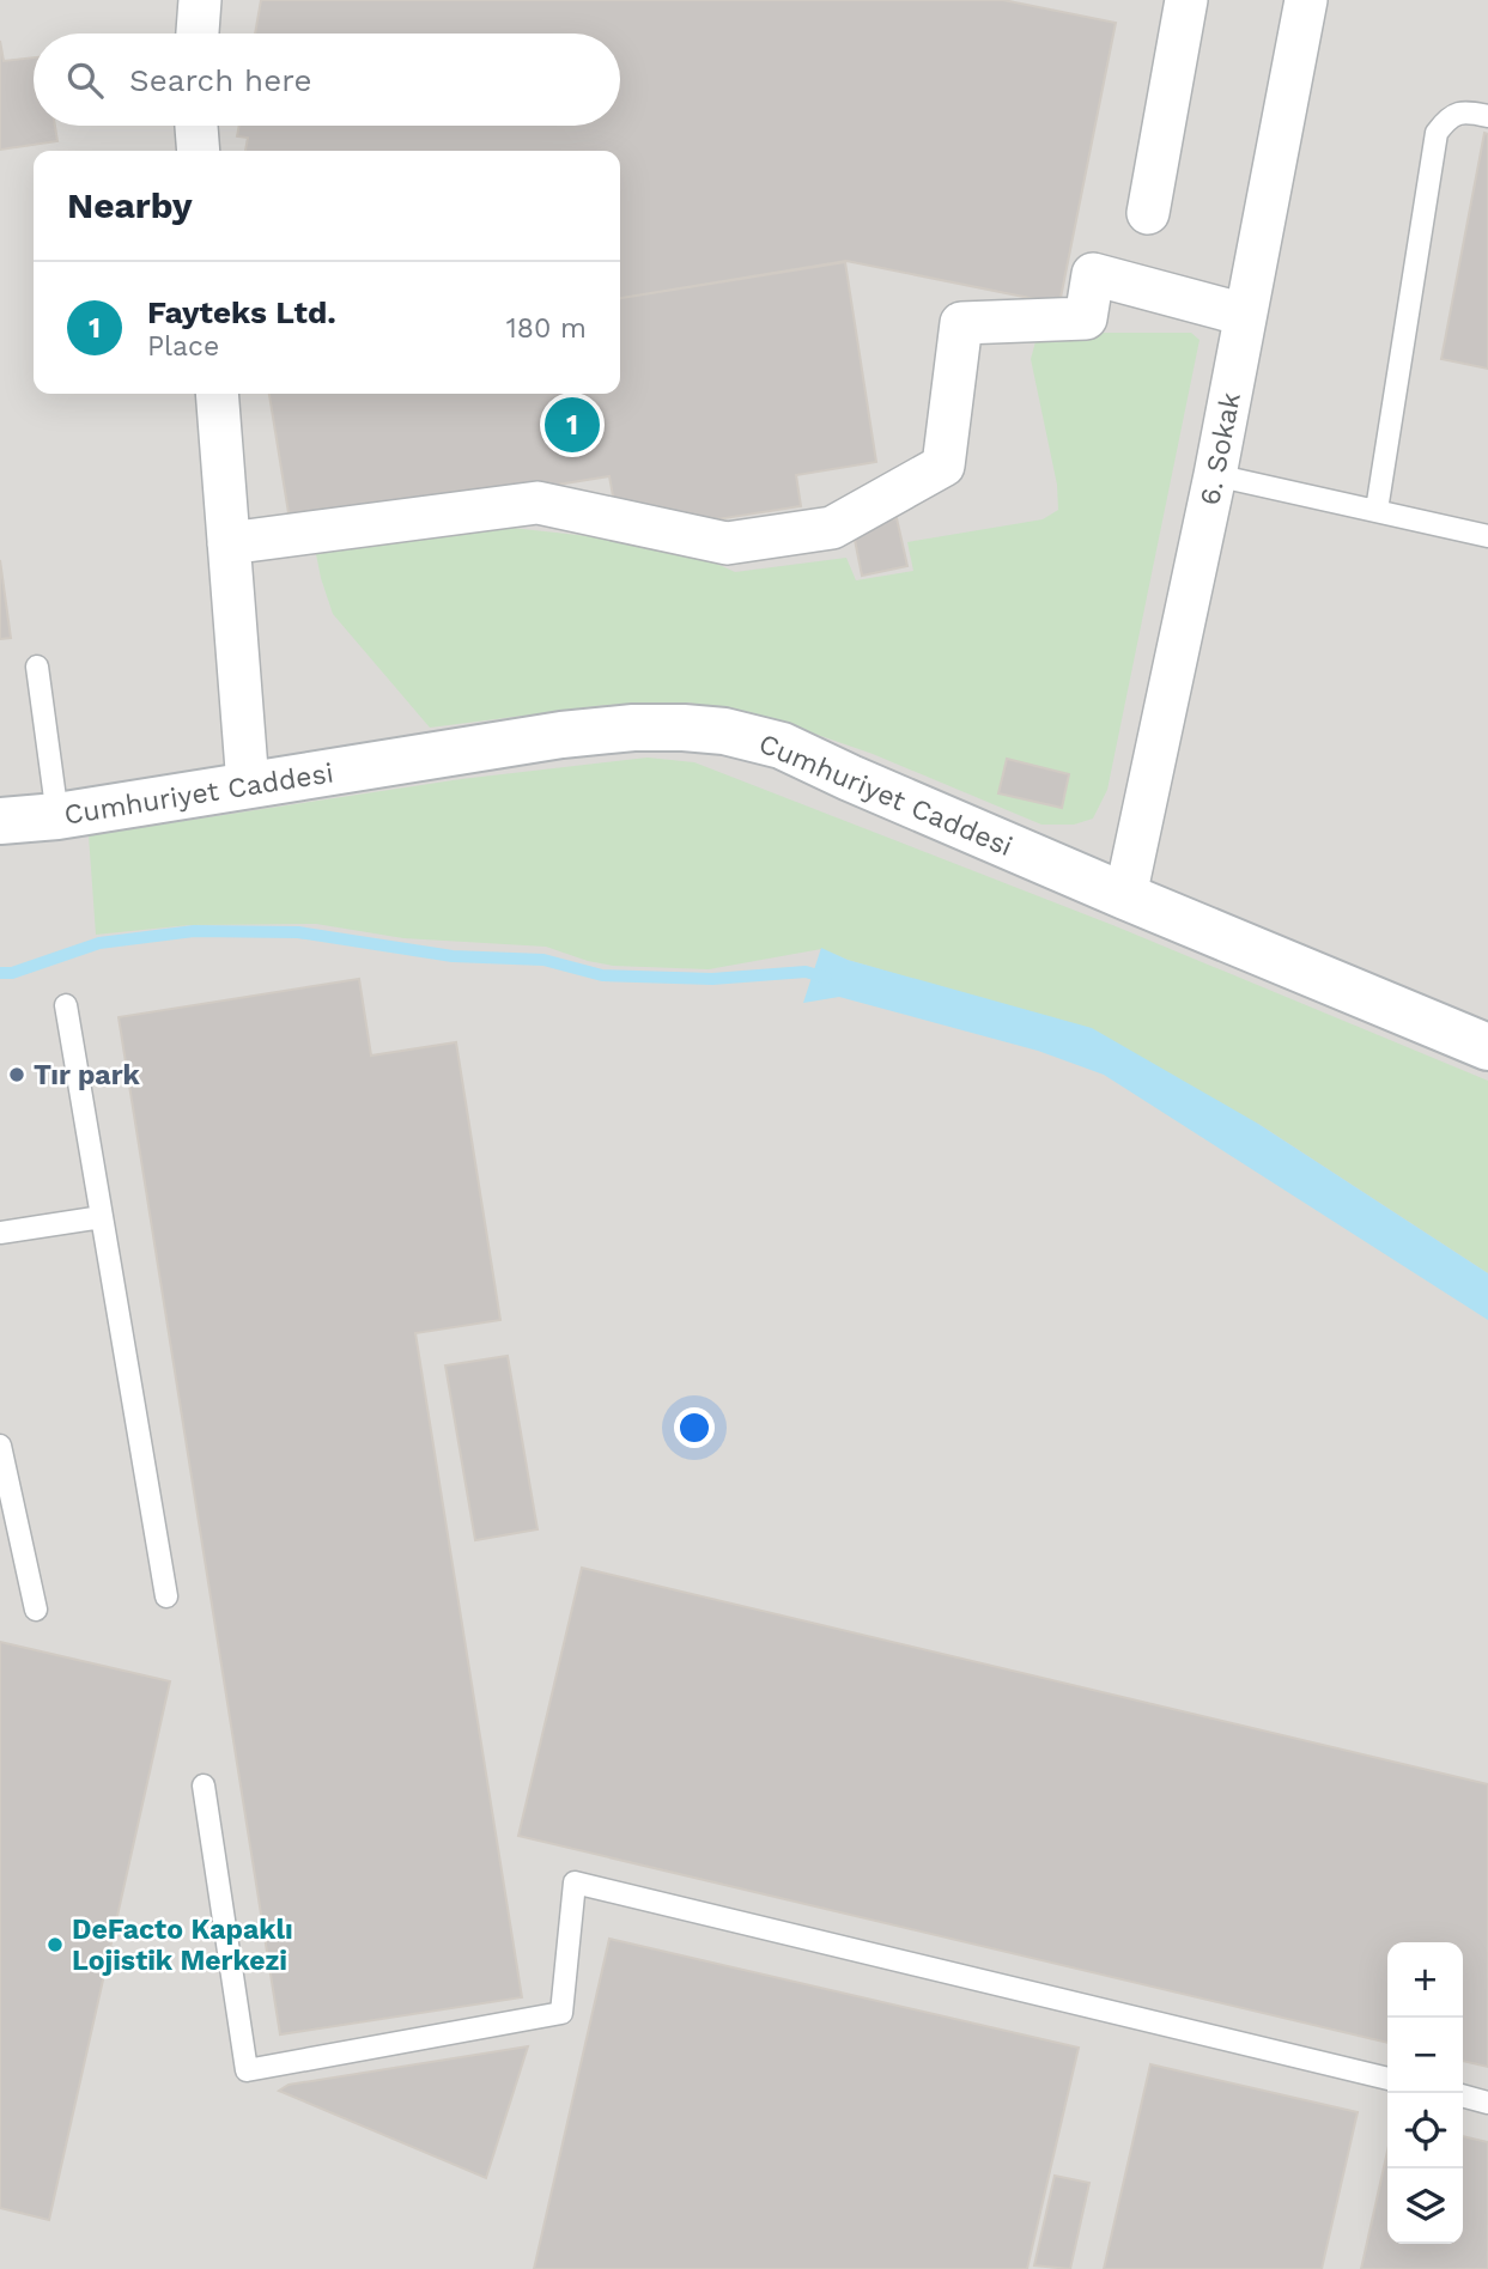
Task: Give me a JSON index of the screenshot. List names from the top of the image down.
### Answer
{
  "streets": {
    "street": ["6. Sokak", "Cumhuriyet Caddesi"]
  },
  "crossings": [
    ["6. Sokak", "Cumhuriyet Caddesi"]
  ],
  "places": ["Tır park", "DeFacto Kapaklı Lojistik Merkezi"],
  "page": {
    "search": "Search here",
    "heading": "Nearby",
    "list": [
      {
        "mark": "1",
        "name": "Fayteks Ltd.",
        "note": "Place",
        "value": "180 m"
      }
    ],
    "pins": "1",
    "map_buttons": ["+", "−"]
  }
}
